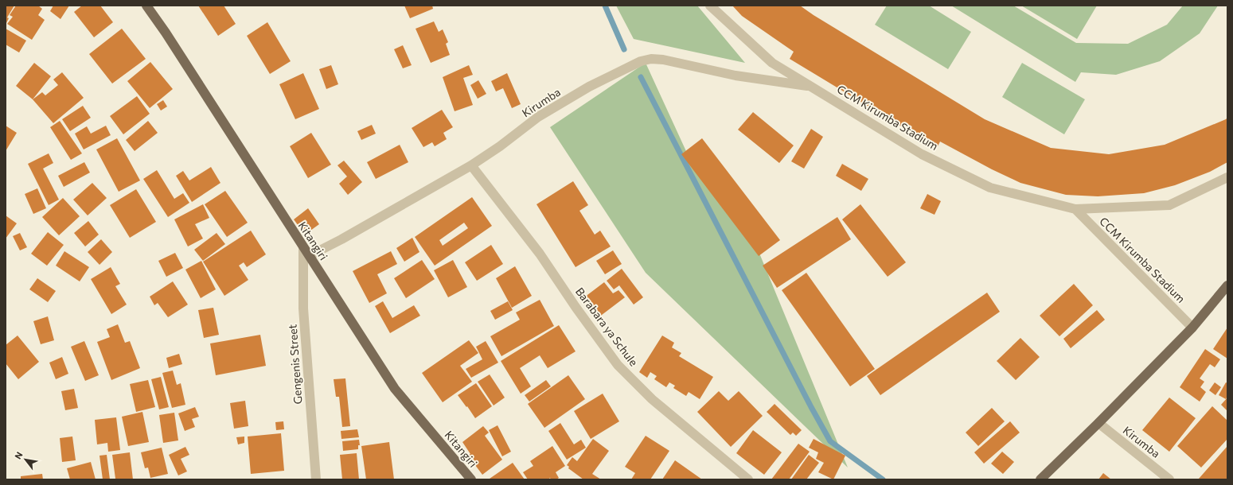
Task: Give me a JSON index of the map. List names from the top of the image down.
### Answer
{
  "streets": {
    "main road": ["Kitangiri"],
    "street": [
      "Kirumba",
      "CCM Kirumba Stadium",
      "Barabara ya Schule",
      "Gengenis Street"
    ]
  },
  "crossings": [
    ["Kirumba", "CCM Kirumba Stadium"],
    ["Kirumba", "Kitangiri"],
    ["Kirumba", "Barabara ya Schule"],
    ["Kitangiri", "Gengenis Street"]
  ],
  "north": "top left"
}
